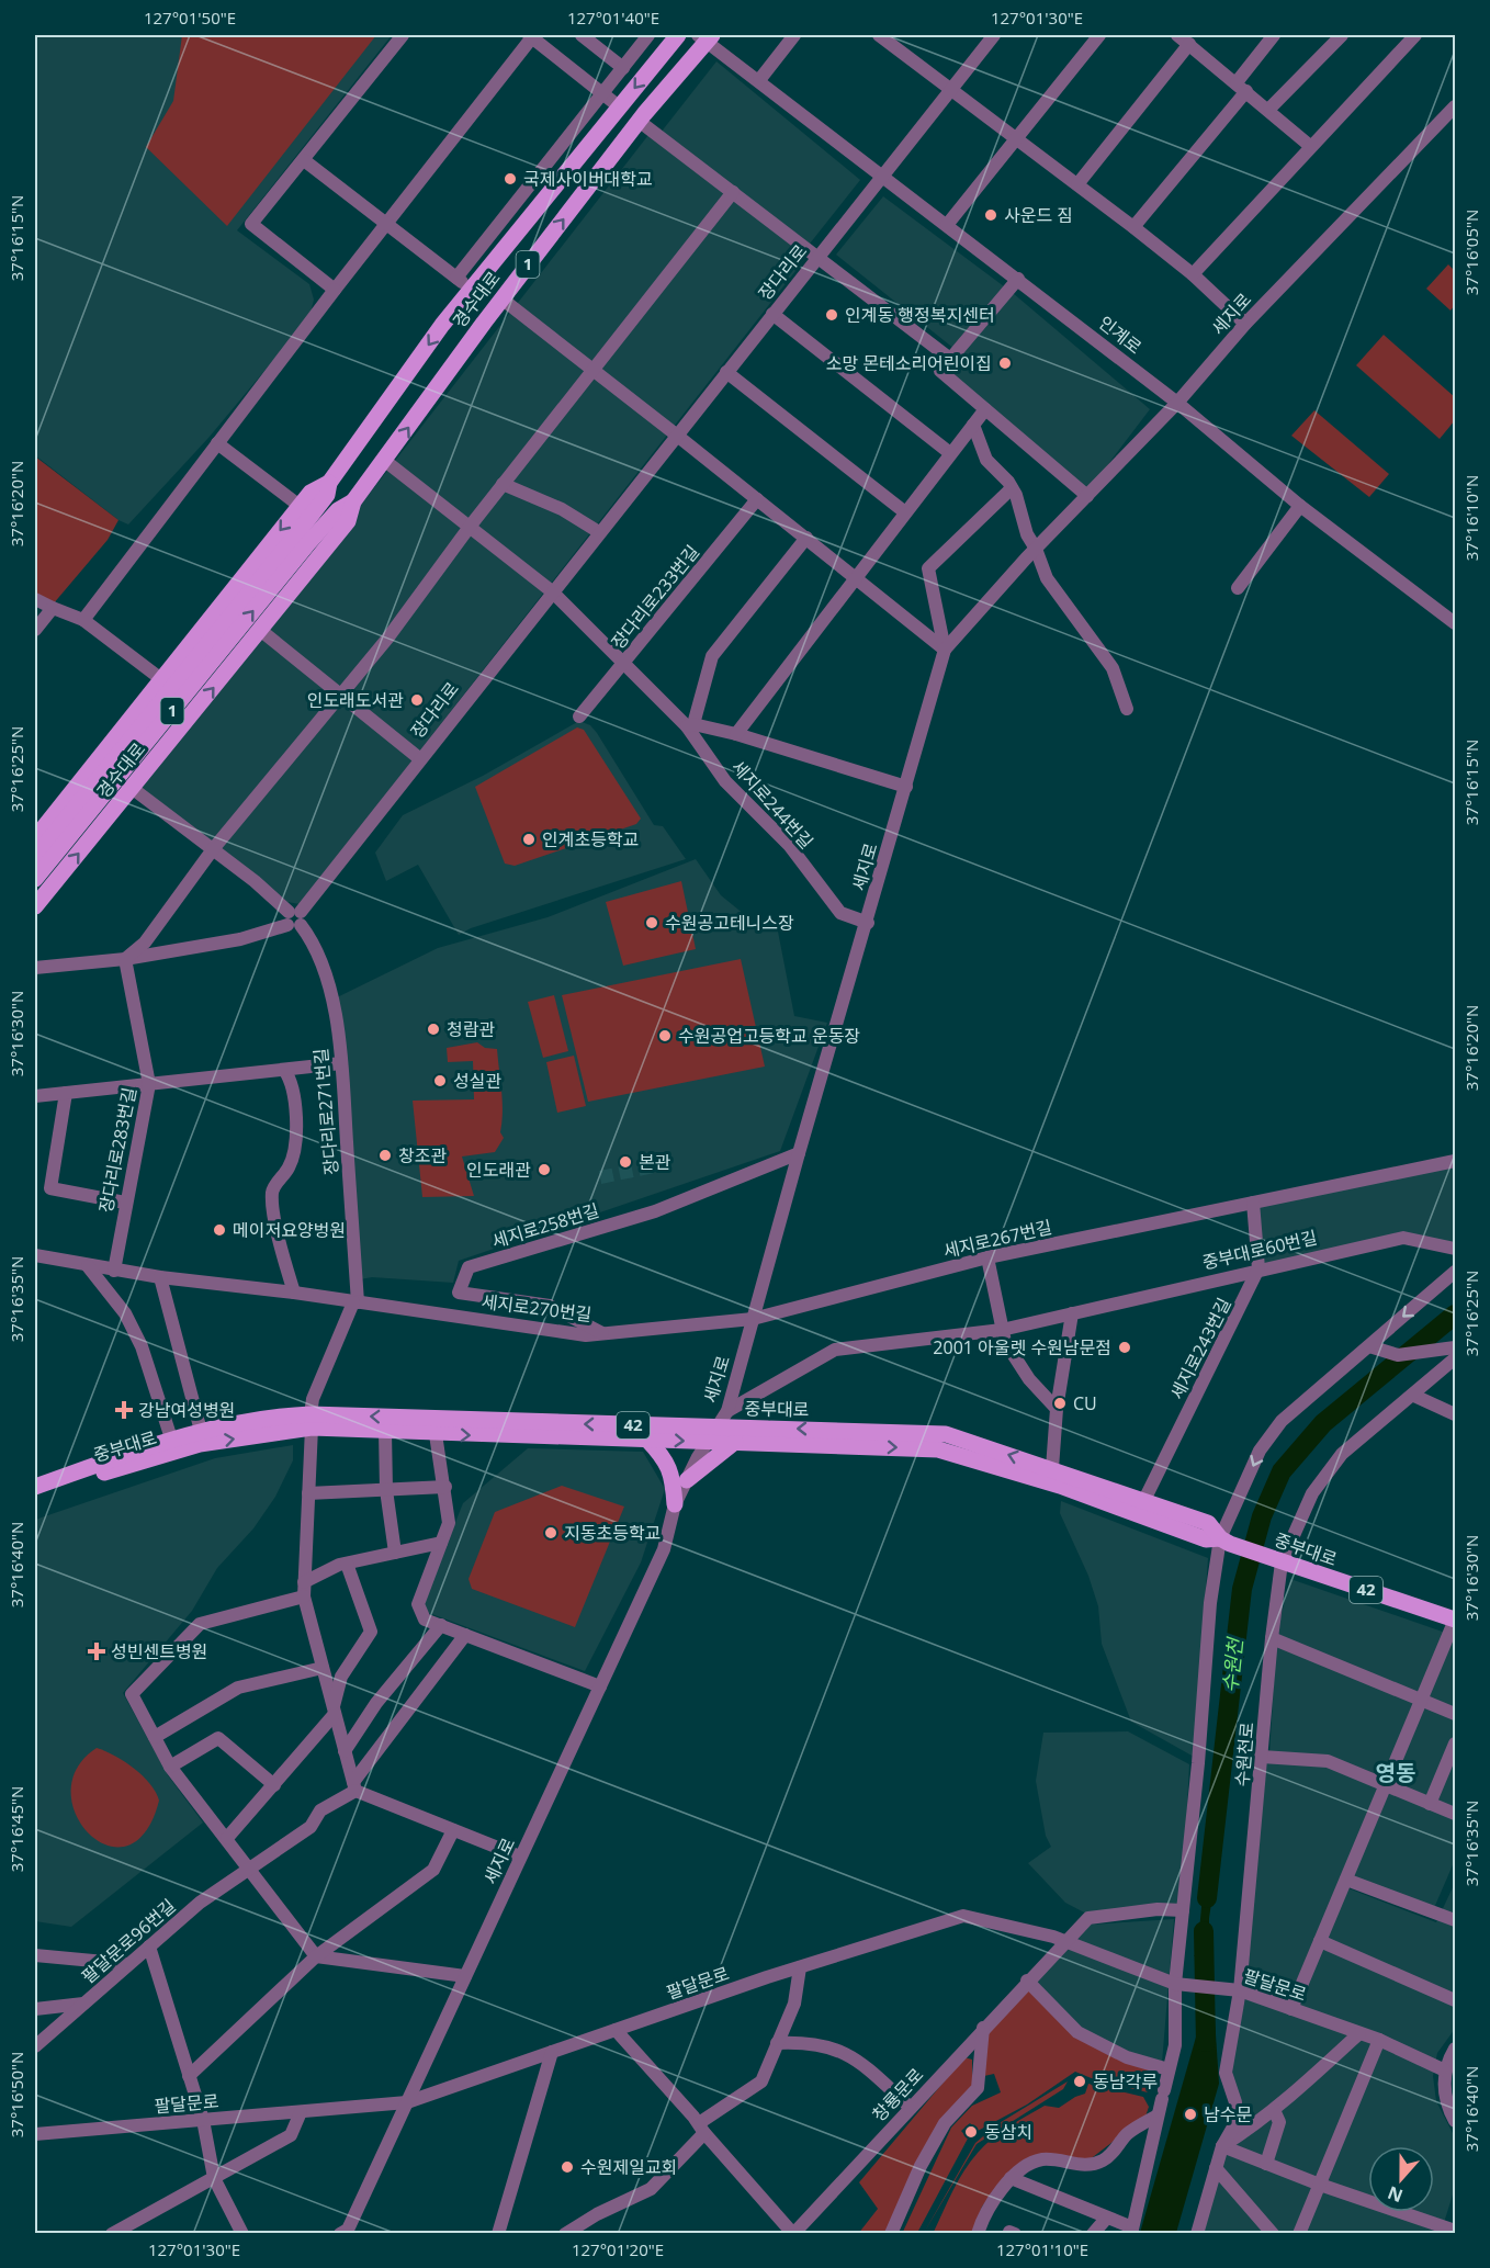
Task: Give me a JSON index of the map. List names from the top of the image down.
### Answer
{
  "streets": {
    "main road": [
      "1",
      "경수대로",
      "중부대로",
      "42"
    ],
    "street": [
      "장다리로",
      "세지로",
      "인계로",
      "장다리로233번길",
      "세지로244번길",
      "장다리로271번길",
      "장다리로283번길",
      "세지로258번길",
      "세지로267번길",
      "중부대로60번길",
      "세지로270번길",
      "세지로243번길",
      "수원천로",
      "팔달문로96번길",
      "팔달문로",
      "창룡문로"
    ]
  },
  "crossings": [
    ["1", "경수대로"],
    ["장다리로", "인계로"],
    ["장다리로", "세지로244번길"],
    ["장다리로", "장다리로271번길"],
    ["경수대로", "인계로"],
    ["경수대로", "세지로244번길"],
    ["경수대로", "장다리로271번길"],
    ["세지로", "인계로"],
    ["세지로", "세지로244번길"],
    ["세지로", "세지로258번길"],
    ["세지로", "세지로267번길"],
    ["세지로", "중부대로60번길"],
    ["세지로", "세지로270번길"],
    ["세지로", "중부대로"],
    ["세지로", "팔달문로"],
    ["장다리로233번길", "세지로244번길"],
    ["장다리로271번길", "세지로270번길"],
    ["장다리로283번길", "세지로270번길"],
    ["세지로258번길", "세지로270번길"],
    ["세지로267번길", "세지로270번길"],
    ["중부대로60번길", "세지로243번길"],
    ["세지로270번길", "중부대로"],
    ["세지로243번길", "중부대로"],
    ["중부대로", "수원천로"],
    ["수원천로", "팔달문로"],
    ["팔달문로", "창룡문로"]
  ],
  "districts": ["영동"],
  "water": ["수원천"],
  "places": {
    "other": [
      "국제사이버대학교",
      "사운드 짐",
      "인계동 행정복지센터",
      "소망 몬테소리어린이집",
      "인도래도서관",
      "인계초등학교",
      "수원공고테니스장",
      "청람관",
      "수원공업고등학교 운동장",
      "성실관",
      "창조관",
      "본관",
      "인도래관",
      "메이저요양벙원",
      "2001 아울렛 수원남문점",
      "CU",
      "지동초등학교",
      "동남각루",
      "남수문",
      "동삼치",
      "수원제일교회"
    ],
    "health": ["강남여성병원", "성빈센트병원"]
  },
  "north": "bottom",
  "coordinates": [
    "127°01'50\"E",
    "127°01'40\"E",
    "127°01'30\"E",
    "37°16'15\"N",
    "37°16'05\"N",
    "37°16'20\"N",
    "37°16'10\"N",
    "37°16'25\"N",
    "37°16'30\"N",
    "37°16'35\"N",
    "37°16'40\"N",
    "37°16'45\"N",
    "37°16'50\"N",
    "127°01'20\"E",
    "127°01'10\"E"
  ]
}
